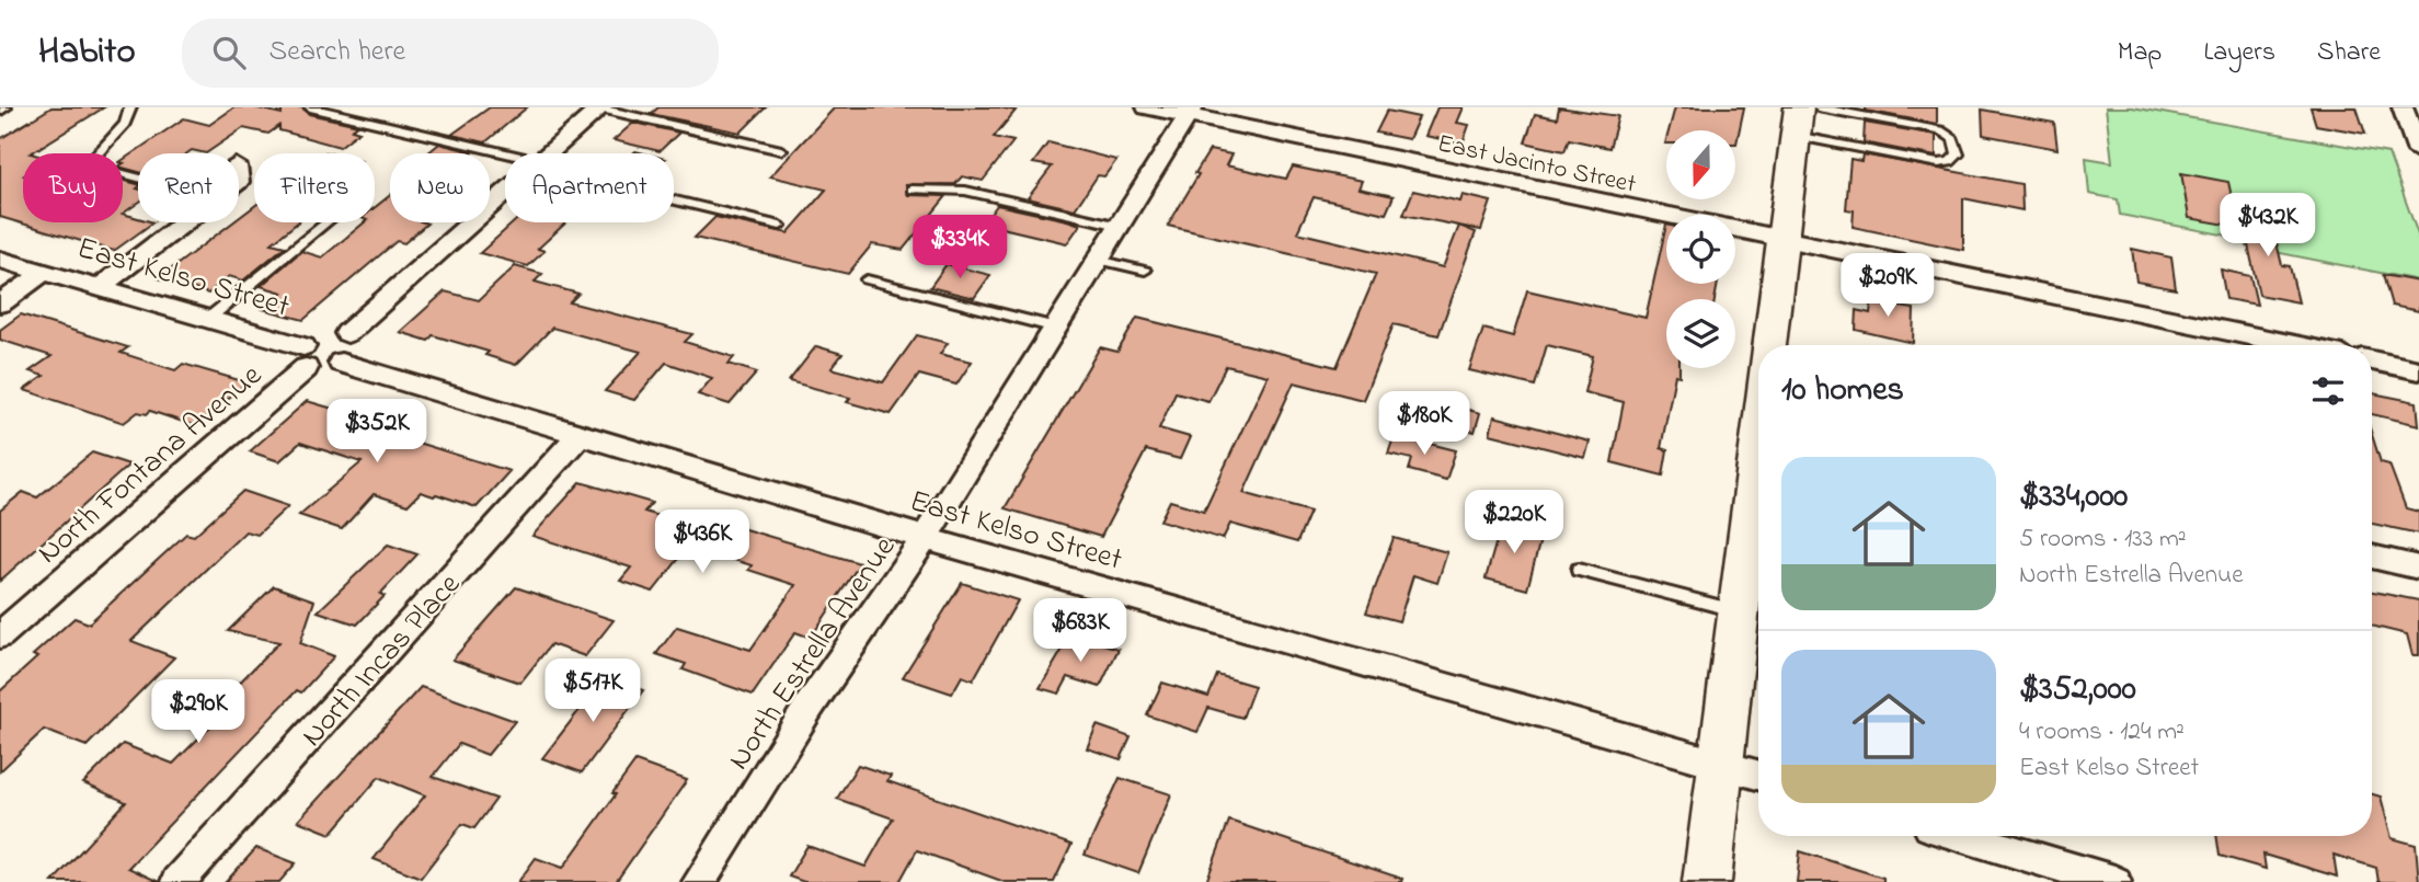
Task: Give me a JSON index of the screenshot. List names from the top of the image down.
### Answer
{
  "streets": {
    "street": [
      "East Jacinto Street",
      "East Kelso Street",
      "North Fontana Avenue",
      "North Estrella Avenue",
      "North Incas Place"
    ]
  },
  "crossings": [
    ["East Jacinto Street", "North Estrella Avenue"],
    ["East Kelso Street", "North Fontana Avenue"],
    ["East Kelso Street", "North Estrella Avenue"],
    ["East Kelso Street", "North Incas Place"]
  ],
  "north": "bottom",
  "page": {
    "header": "Habito",
    "search": "Search here",
    "nav": ["Map", "Layers", "Share"],
    "chip": [
      "Buy",
      "Rent",
      "Filters",
      "New",
      "Apartment"
    ],
    "price": [
      "$432K",
      "$334K",
      "$209K",
      "$180K",
      "$352K",
      "$220K",
      "$436K",
      "$683K",
      "$517K",
      "$290K"
    ],
    "heading": "10 homes",
    "list": [
      {
        "name": "$334,000",
        "note": "5 rooms · 133 m² · North Estrella Avenue"
      },
      {
        "name": "$352,000",
        "note": "4 rooms · 124 m² · East Kelso Street"
      }
    ]
  }
}
